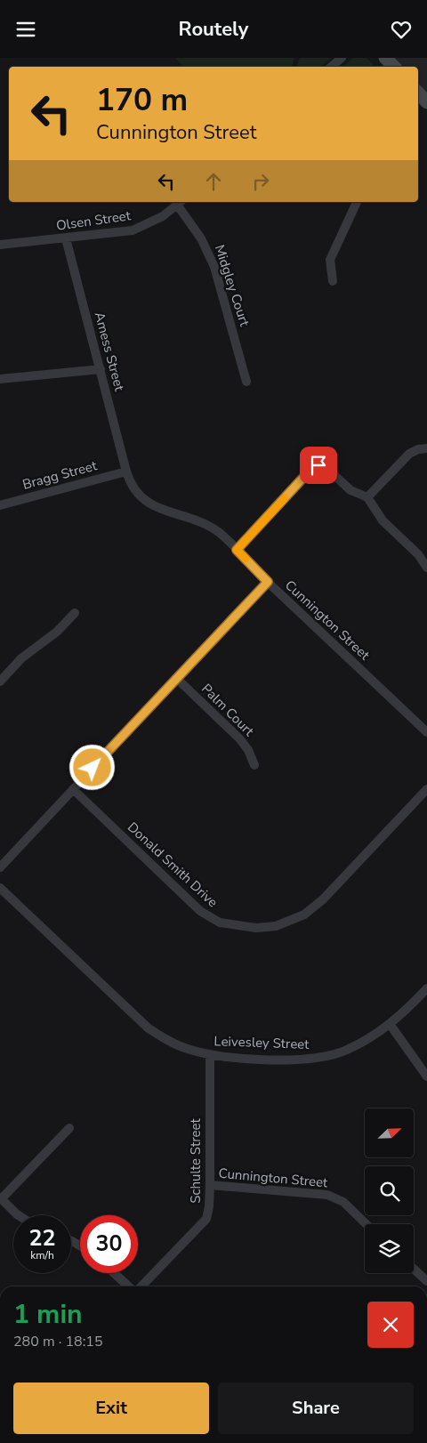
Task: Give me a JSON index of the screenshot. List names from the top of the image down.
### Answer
{
  "streets": {
    "street": [
      "Olsen Street",
      "Midgley Court",
      "Amess Street",
      "Bragg Street",
      "Cunnington Street",
      "Palm Court",
      "Donald Smith Drive",
      "Leivesley Street",
      "Schulte Street"
    ]
  },
  "crossings": [
    ["Olsen Street", "Midgley Court"],
    ["Olsen Street", "Amess Street"],
    ["Amess Street", "Bragg Street"],
    ["Amess Street", "Cunnington Street"],
    ["Bragg Street", "Cunnington Street"],
    ["Cunnington Street", "Schulte Street"],
    ["Leivesley Street", "Schulte Street"]
  ],
  "north": "top right",
  "page": {
    "header": "Routely",
    "turn": ["170 m", "Cunnington Street"],
    "speed": "22 km/h",
    "limit": "30",
    "heading": ["1 min", "280 m · 18:15"],
    "buttons": ["Exit", "Share"]
  }
}
